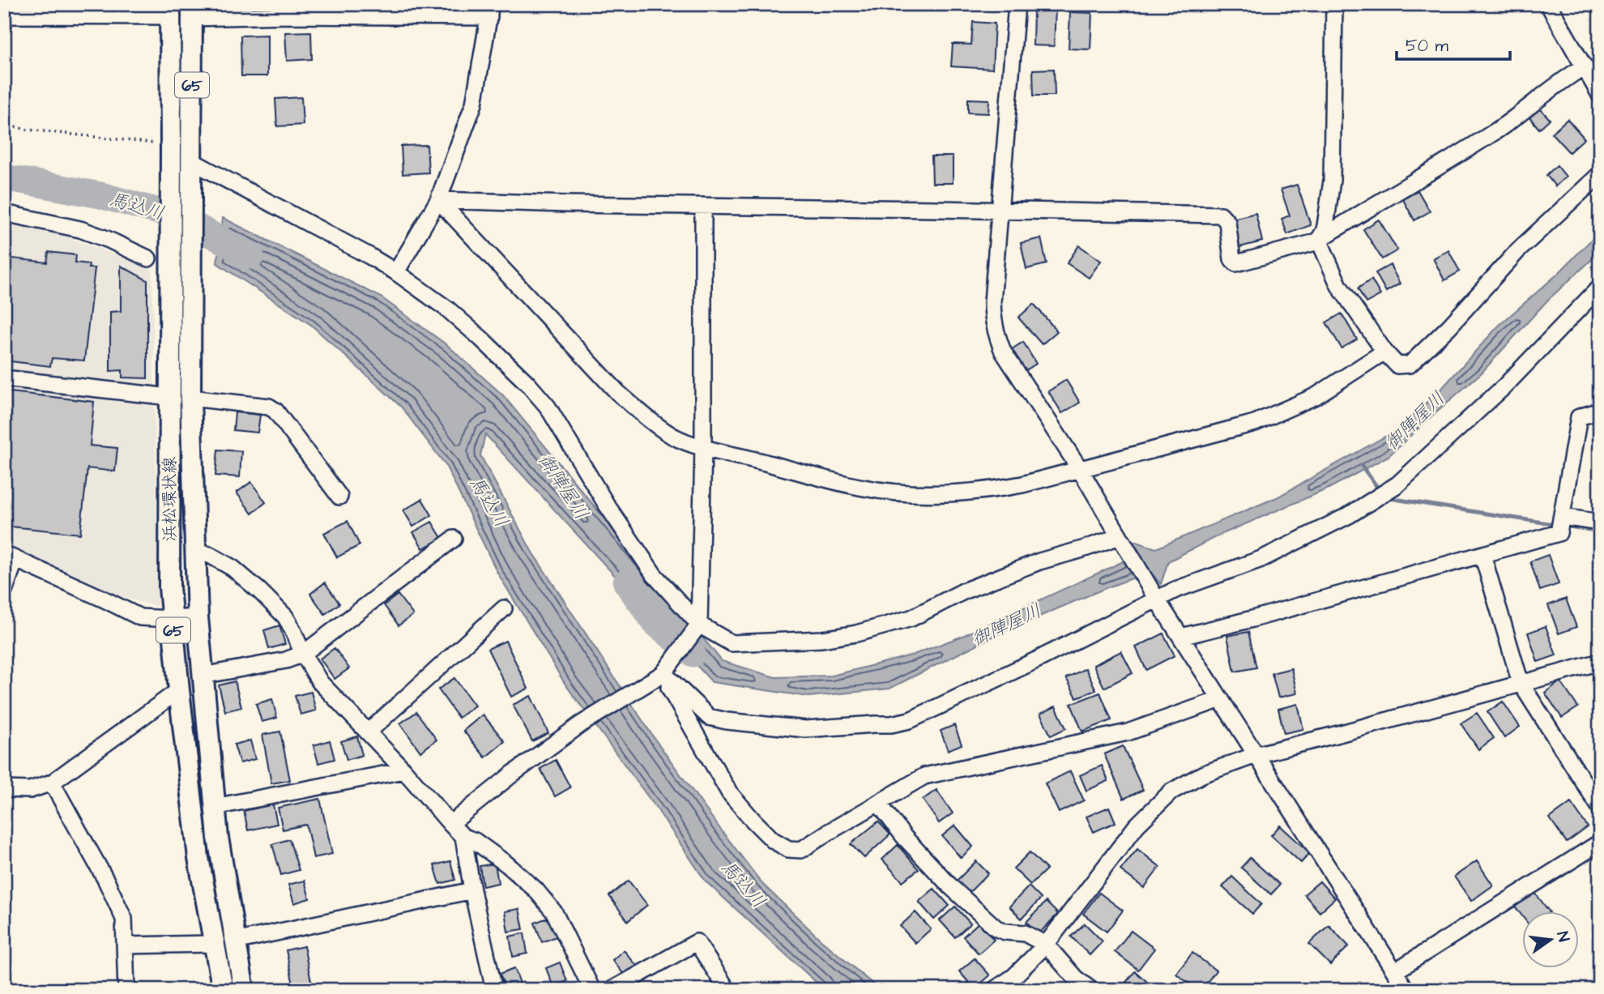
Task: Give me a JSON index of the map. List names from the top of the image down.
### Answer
{
  "streets": {
    "main road": ["65", "浜松環状線"]
  },
  "water": ["馬込川", "御陣屋川"],
  "scale_bar": "50 m",
  "north": "right"
}
